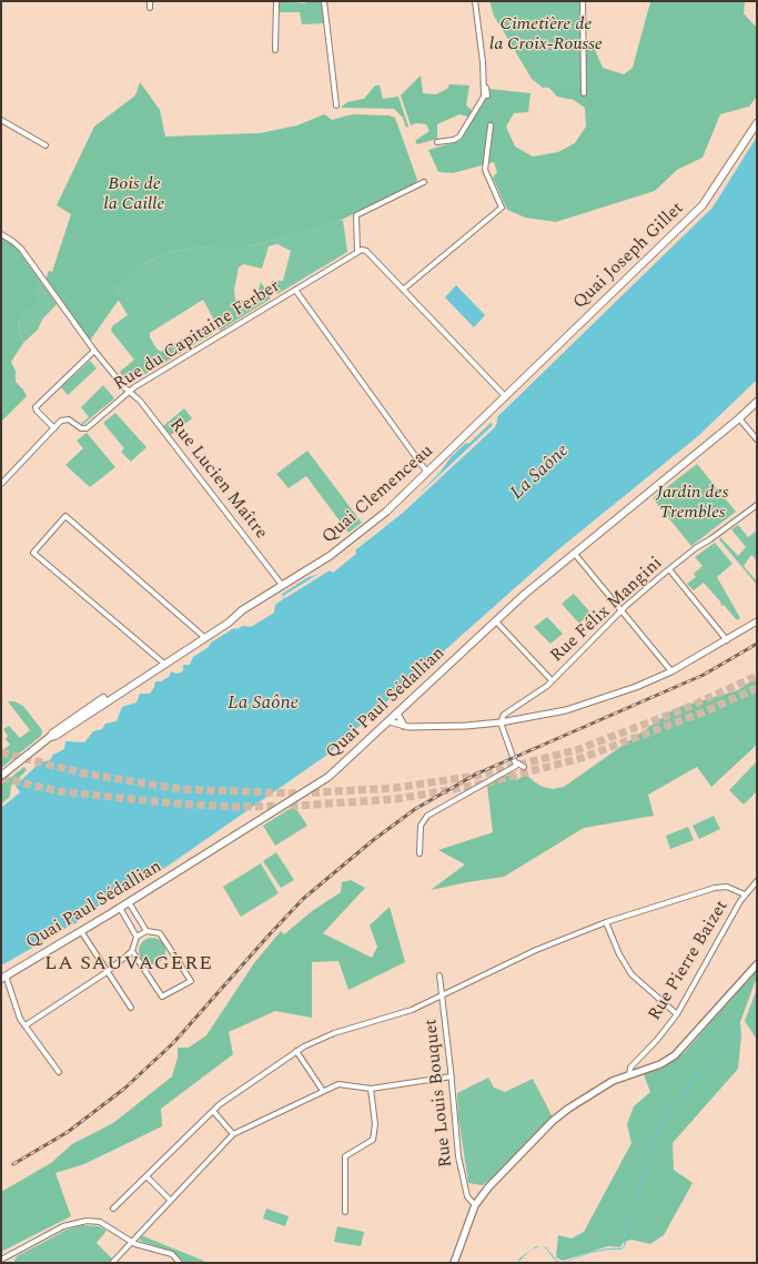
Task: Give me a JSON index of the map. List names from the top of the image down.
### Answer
{
  "streets": {
    "main road": ["Quai Joseph Gillet", "Quai Clemenceau", "Quai Paul Sédallian"],
    "street": [
      "Rue du Capitaine Ferber",
      "Rue Lucien Maître",
      "Rue Félix Mangini",
      "Rue Pierre Baizet",
      "Rue Louis Bouquet"
    ]
  },
  "crossings": [
    ["Quai Joseph Gillet", "Quai Clemenceau"],
    ["Rue du Capitaine Ferber", "Rue Lucien Maître"],
    ["Rue Lucien Maître", "Quai Clemenceau"]
  ],
  "districts": ["LA SAUVAGÈRE"],
  "water": ["La Saône"],
  "parks": ["Cimetière de la Croix-Rousse", "Bois de la Caille", "Jardin des Trembles"]
}
